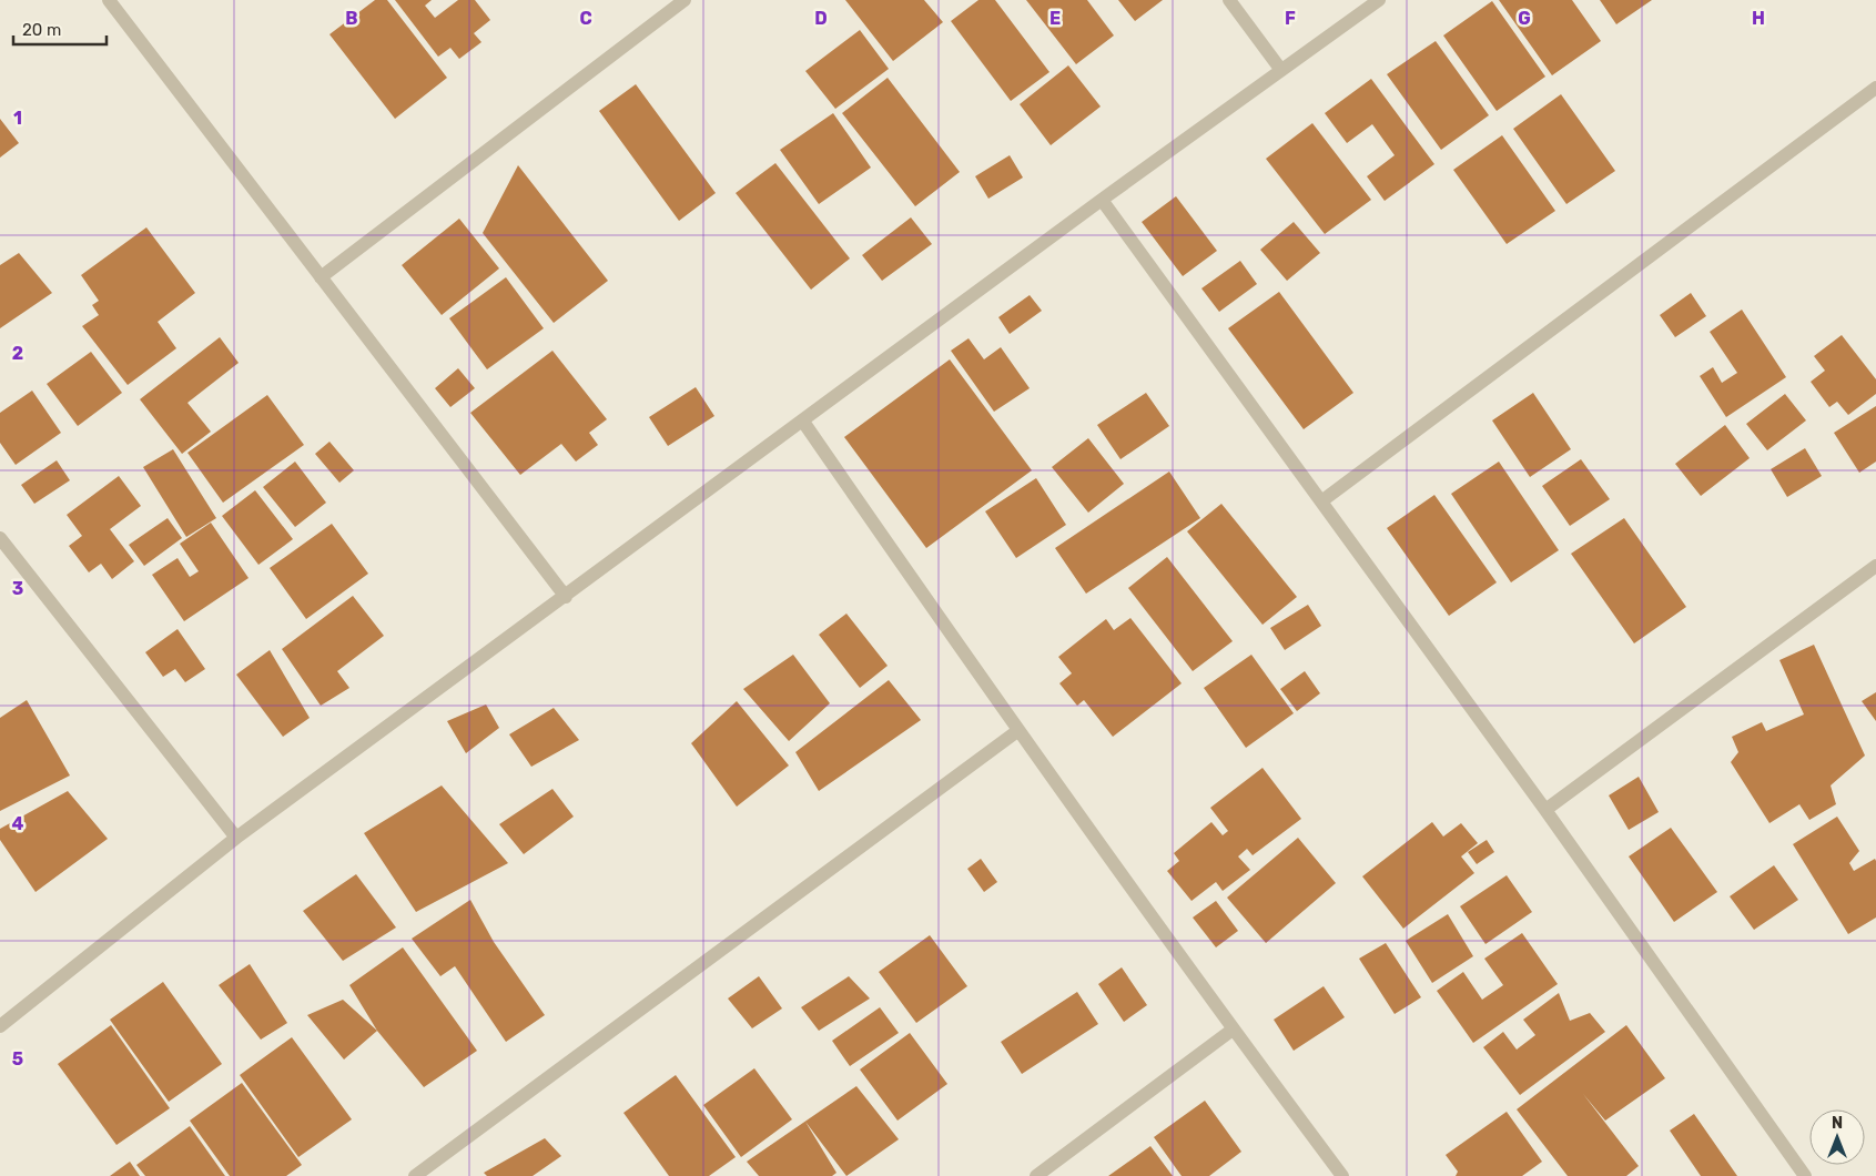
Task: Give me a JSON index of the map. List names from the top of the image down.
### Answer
{
  "scale_bar": "20 m",
  "north": "top",
  "grid": {
    "columns": [
      "B",
      "C",
      "D",
      "E",
      "F",
      "G",
      "H"
    ],
    "rows": [
      "1",
      "2",
      "3",
      "4",
      "5"
    ]
  }
}
